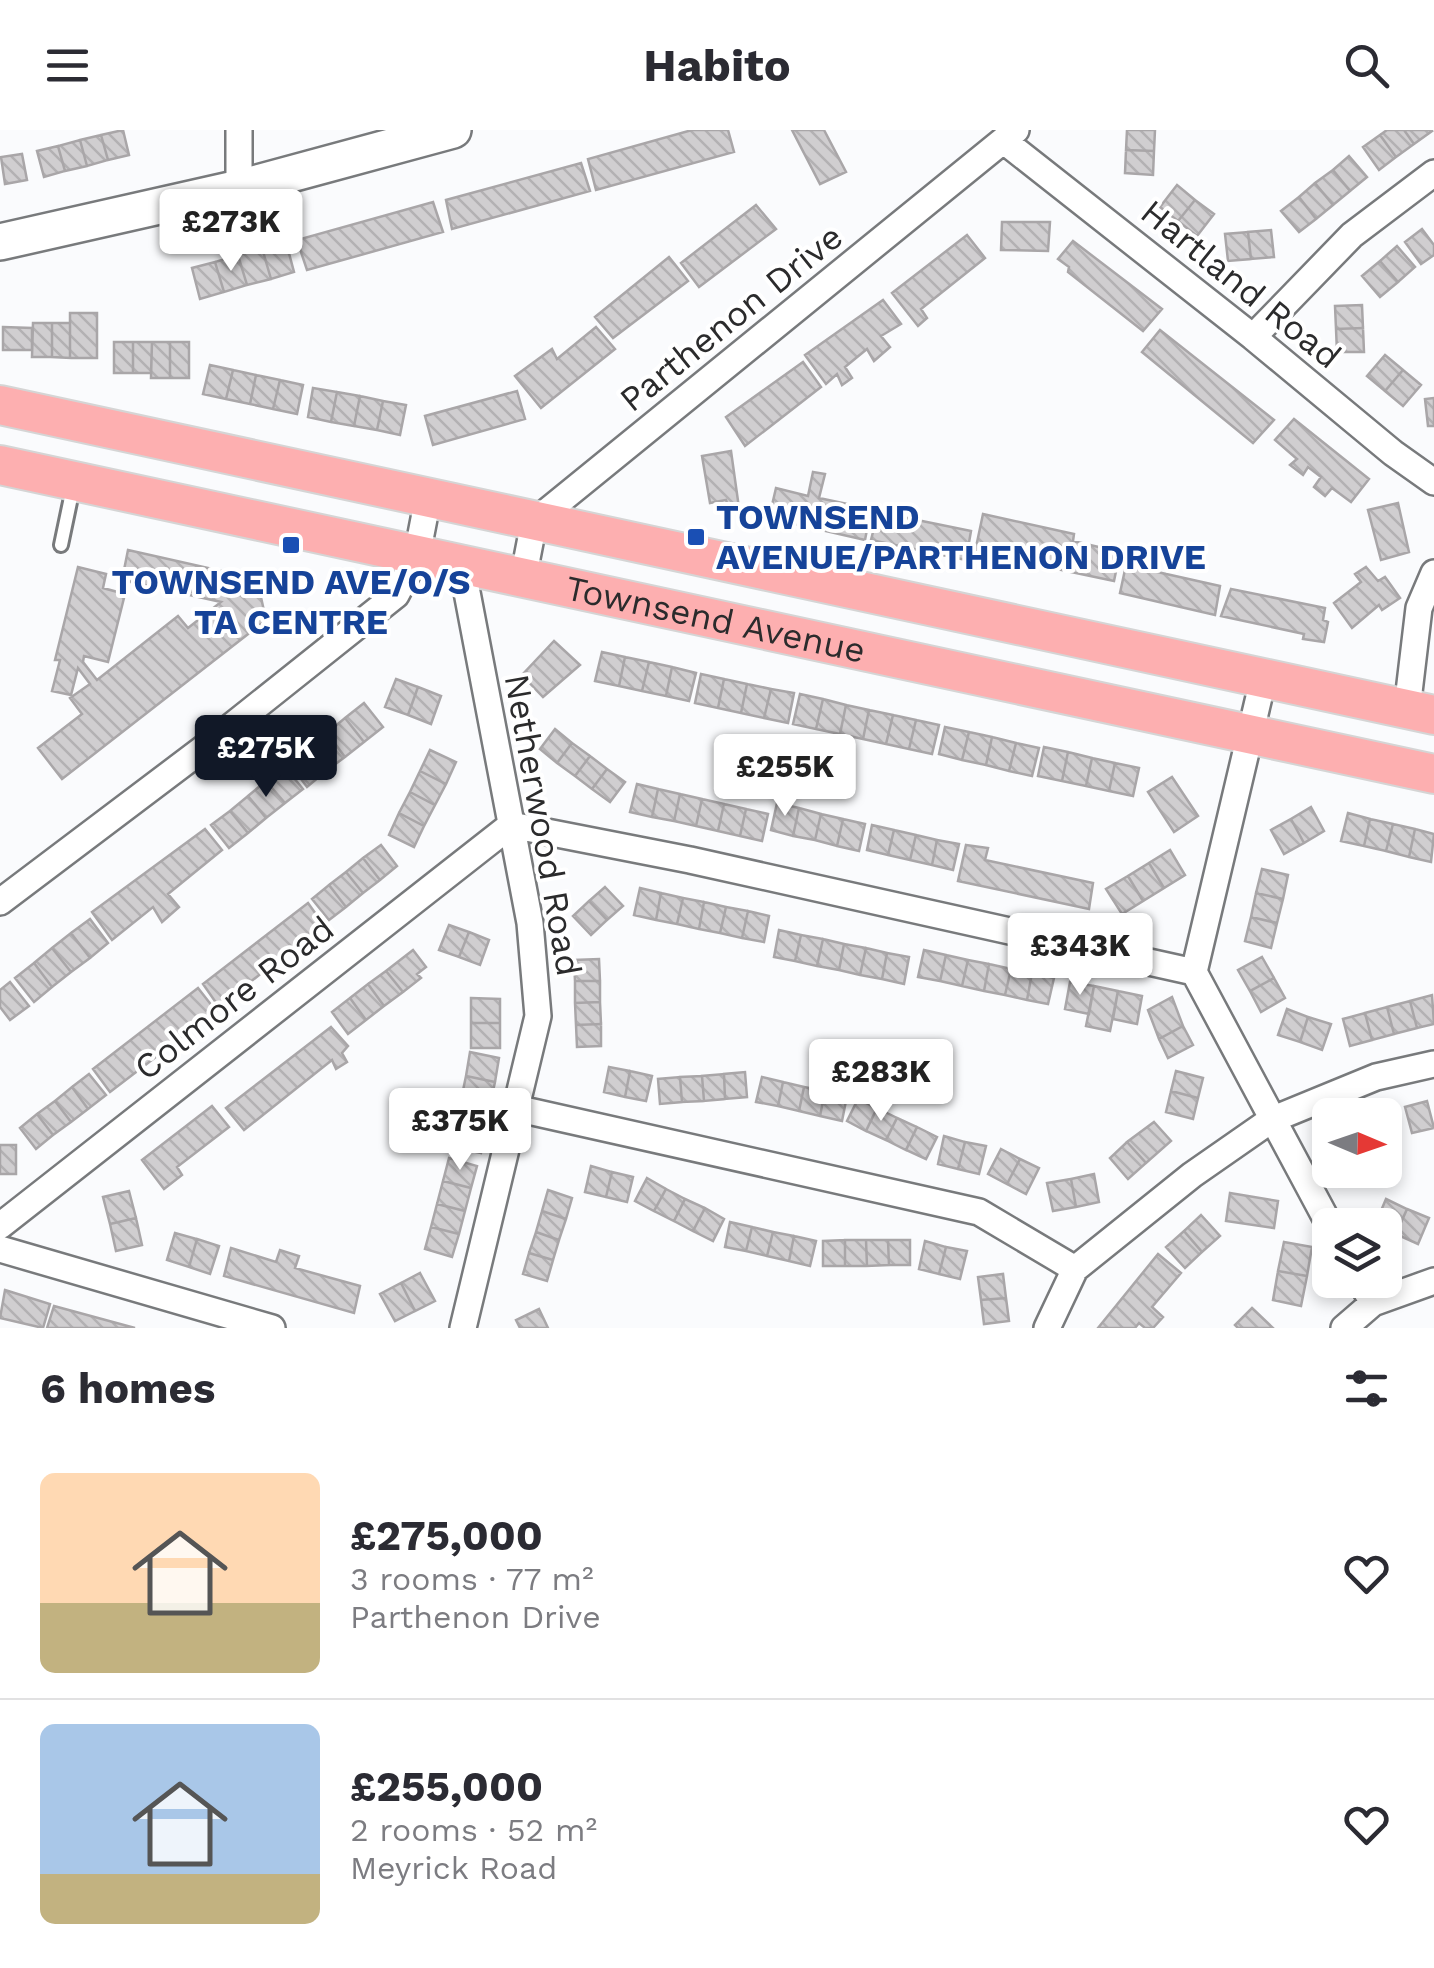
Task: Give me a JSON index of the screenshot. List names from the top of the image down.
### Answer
{
  "streets": {
    "main road": ["Townsend Avenue"],
    "street": [
      "Hartland Road",
      "Parthenon Drive",
      "Netherwood Road",
      "Colmore Road"
    ]
  },
  "crossings": [
    ["Hartland Road", "Parthenon Drive"],
    ["Parthenon Drive", "Townsend Avenue"],
    ["Townsend Avenue", "Netherwood Road"],
    ["Netherwood Road", "Colmore Road"]
  ],
  "places": {
    "transit": ["TOWNSEND AVENUE/PARTHENON DRIVE", "TOWNSEND AVE/O/S TA CENTRE"]
  },
  "north": "right",
  "page": {
    "header": "Habito",
    "price": [
      "£273K",
      "£275K",
      "£255K",
      "£343K",
      "£283K",
      "£375K"
    ],
    "heading": "6 homes",
    "list": [
      {
        "name": "£275,000",
        "note": "3 rooms · 77 m² · Parthenon Drive"
      },
      {
        "name": "£255,000",
        "note": "2 rooms · 52 m² · Meyrick Road"
      }
    ]
  }
}
